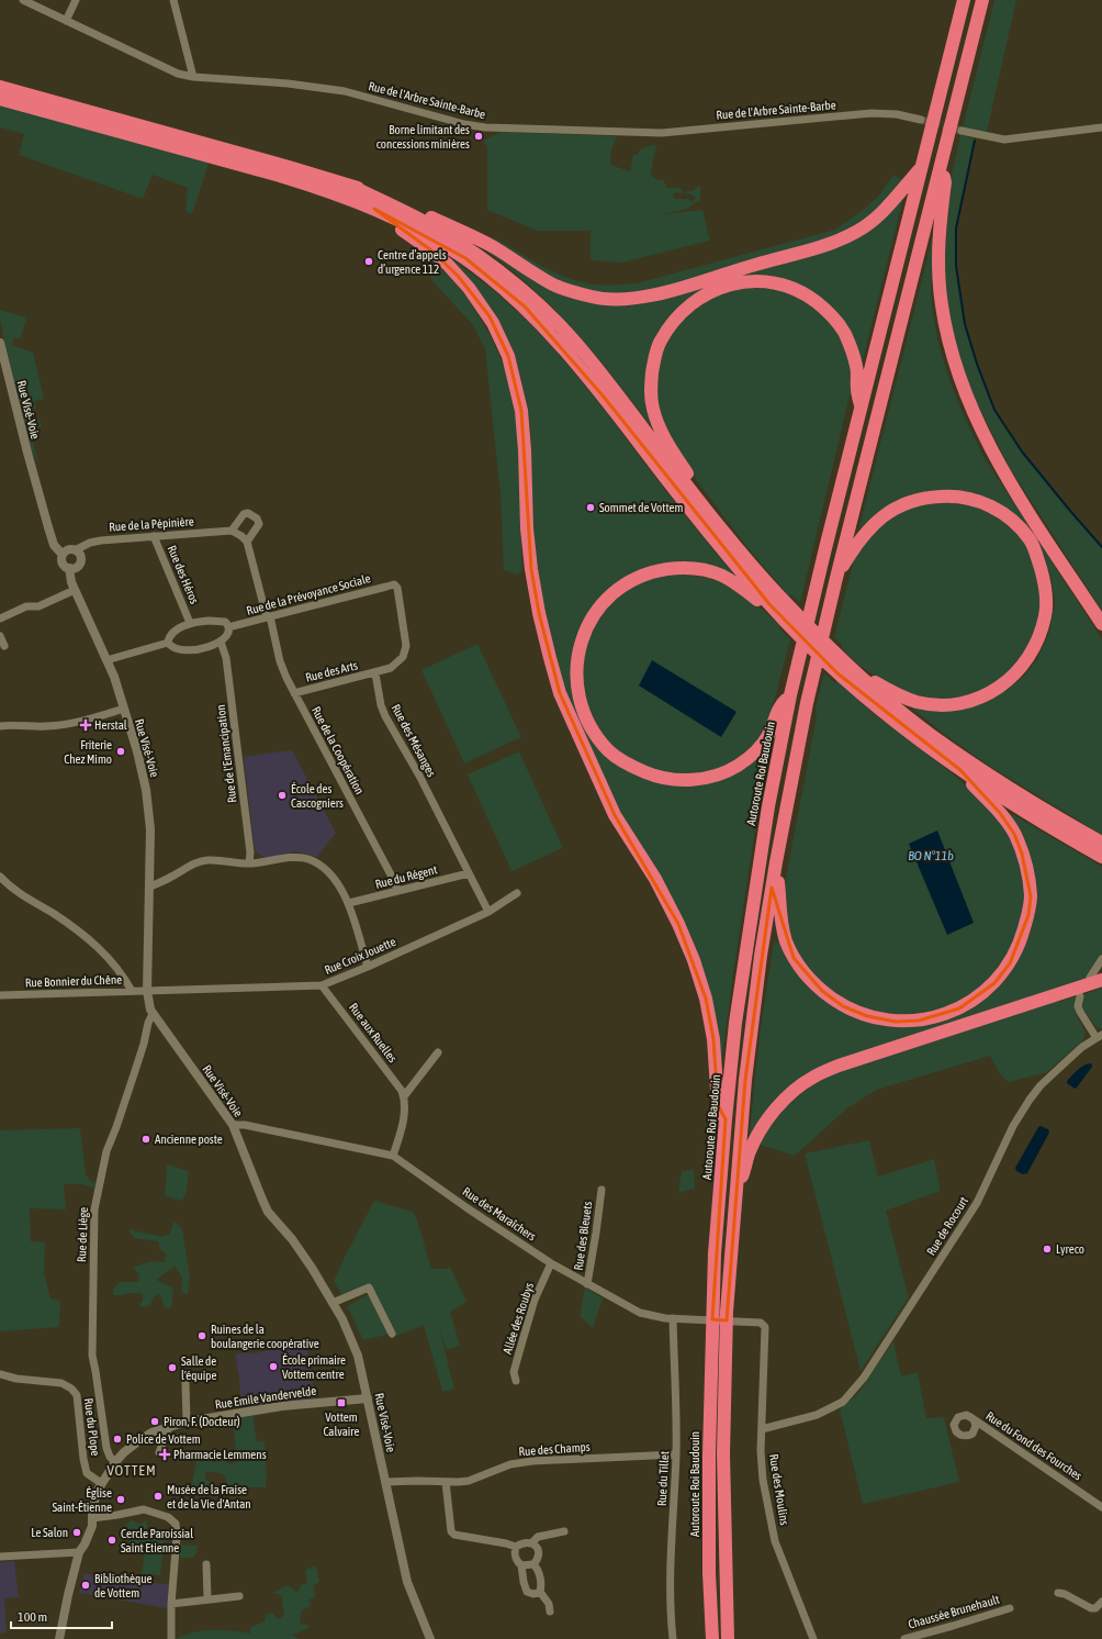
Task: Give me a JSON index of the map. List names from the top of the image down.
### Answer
{
  "streets": {
    "highway": ["Autoroute Roi Baudouin"],
    "street": [
      "Rue de l'Arbre Sainte-Barbe",
      "Rue Visé-Voie",
      "Rue de la Pépinière",
      "Rue des Héros",
      "Rue de la Prévoyance Sociale",
      "Rue des Arts",
      "Rue des Mésanges",
      "Rue de la Coopération",
      "Rue de l'Emancipation",
      "Rue du Régent",
      "Rue Croix Jouette",
      "Rue Bonnier du Chêne",
      "Rue aux Ruelles",
      "Rue des Maraîchers",
      "Rue de Rocourt",
      "Rue de Liège",
      "Rue des Bleuets",
      "Allée des Roubys",
      "Rue Emile Vandervelde",
      "Rue du Plope",
      "Rue du Fond des Fourches",
      "Rue des Champs",
      "Rue du Tillet",
      "Rue des Moulins",
      "Chaussée Brunehault"
    ]
  },
  "crossings": [
    ["Rue Visé-Voie", "Rue de la Pépinière"],
    ["Rue Visé-Voie", "Rue Croix Jouette"],
    ["Rue Visé-Voie", "Rue Bonnier du Chêne"],
    ["Rue Visé-Voie", "Rue des Maraîchers"],
    ["Rue Visé-Voie", "Rue de Liège"],
    ["Rue Visé-Voie", "Rue Emile Vandervelde"],
    ["Rue Visé-Voie", "Rue des Champs"],
    ["Rue de la Pépinière", "Rue des Héros"],
    ["Rue de la Prévoyance Sociale", "Rue des Arts"],
    ["Rue de la Prévoyance Sociale", "Rue des Mésanges"],
    ["Rue de la Prévoyance Sociale", "Rue de la Coopération"],
    ["Rue des Arts", "Rue des Mésanges"],
    ["Rue des Arts", "Rue de la Coopération"],
    ["Rue des Mésanges", "Rue du Régent"],
    ["Rue des Mésanges", "Rue Croix Jouette"],
    ["Rue de la Coopération", "Rue du Régent"],
    ["Rue Croix Jouette", "Rue Bonnier du Chêne"],
    ["Rue Croix Jouette", "Rue aux Ruelles"],
    ["Rue des Maraîchers", "Rue des Bleuets"],
    ["Rue des Maraîchers", "Allée des Roubys"],
    ["Rue des Maraîchers", "Rue du Tillet"],
    ["Rue des Maraîchers", "Rue des Moulins"],
    ["Rue de Rocourt", "Rue des Moulins"],
    ["Rue de Liège", "Rue Emile Vandervelde"],
    ["Rue Emile Vandervelde", "Rue du Plope"],
    ["Rue des Champs", "Rue du Tillet"]
  ],
  "districts": ["VOTTEM"],
  "water": ["BO N°11b"],
  "places": {
    "other": [
      "Borne limitant des concessions minières",
      "Centre d’appels d’urgence 112",
      "Sommet de Vottem",
      "Friterie Chez Mimo",
      "École des Cascogniers",
      "Ancienne poste",
      "Lyreco",
      "Ruines de la boulangerie coopérative",
      "École primaire Vottem centre",
      "Salle de l'équipe",
      "Piron, F. (Docteur)",
      "Police de Vottem",
      "Musée de la Fraise et de la Vie d'Antan",
      "Église Saint-Étienne",
      "Le Salon",
      "Cercle Paroissial Saint Etienne",
      "Bibliothèque de Vottem"
    ],
    "health": ["Herstal", "Pharmacie Lemmens"],
    "transit": ["Vottem Calvaire"]
  },
  "scale_bar": "100 m"
}
